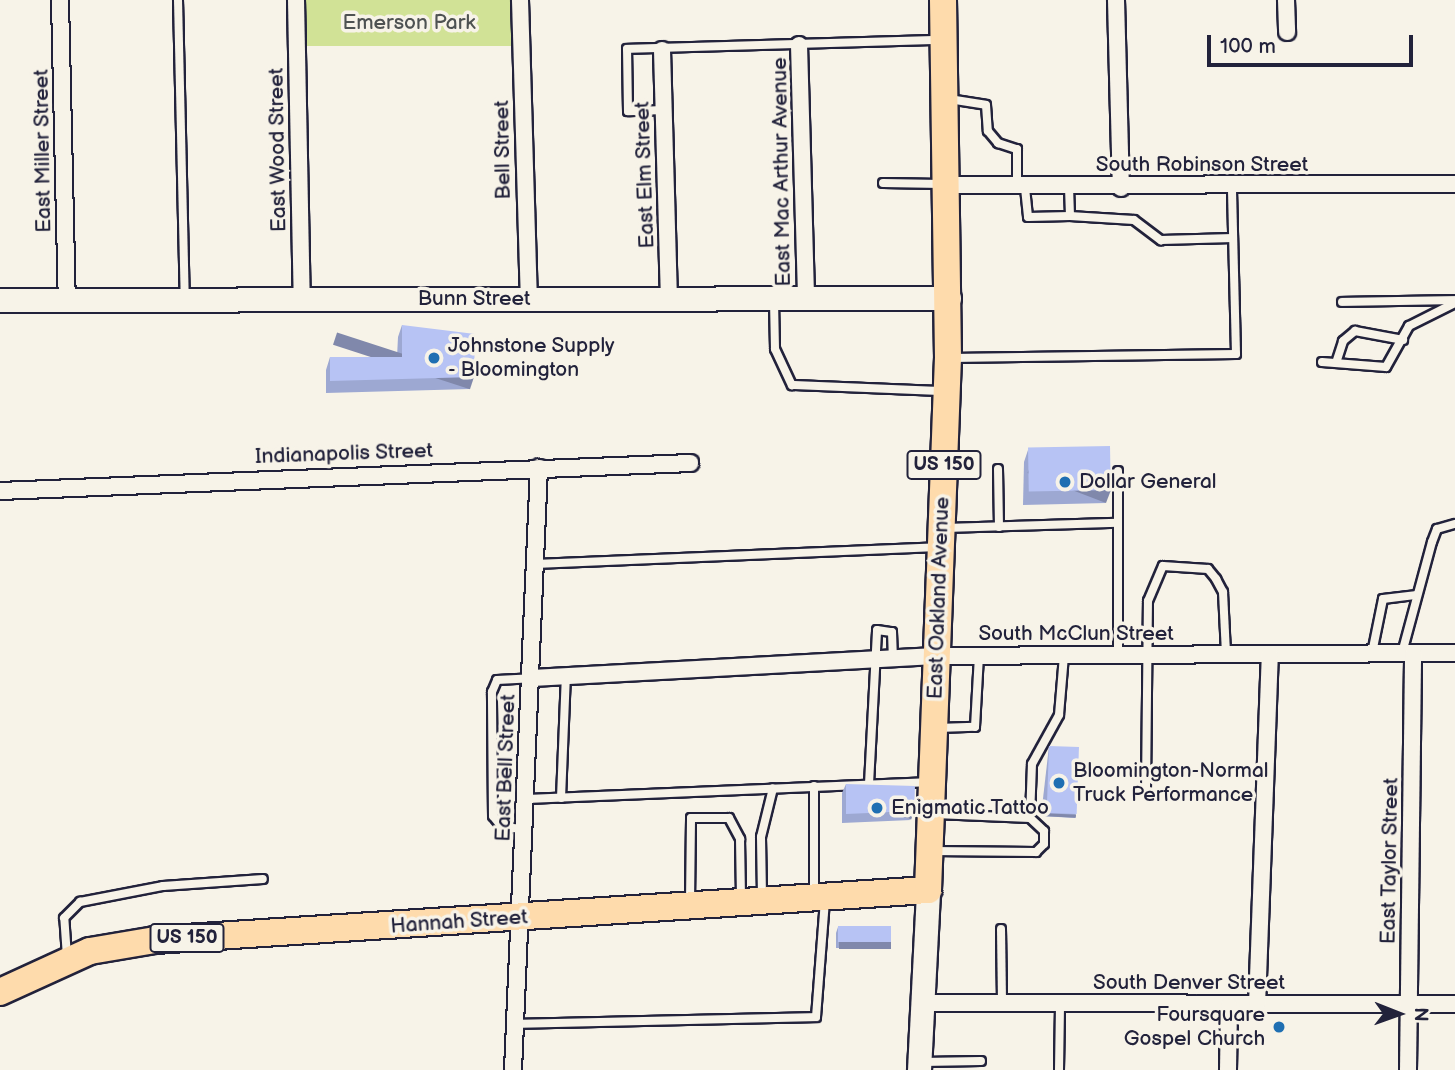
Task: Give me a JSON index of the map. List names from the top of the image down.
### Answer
{
  "streets": {
    "main road": ["US 150", "East Oakland Avenue", "Hannah Street"],
    "street": [
      "East Wood Street",
      "Bell Street",
      "East Miller Street",
      "South Robinson Street",
      "East Mac Arthur Avenue",
      "East Elm Street",
      "Bunn Street",
      "Indianapolis Street",
      "South McClun Street",
      "East Bell Street",
      "East Taylor Street",
      "South Denver Street"
    ]
  },
  "crossings": [
    ["East Wood Street", "Bunn Street"],
    ["Bell Street", "Bunn Street"],
    ["East Miller Street", "Bunn Street"],
    ["South Robinson Street", "East Oakland Avenue"],
    ["East Mac Arthur Avenue", "Bunn Street"],
    ["East Elm Street", "Bunn Street"],
    ["Bunn Street", "East Oakland Avenue"],
    ["Indianapolis Street", "East Bell Street"],
    ["East Oakland Avenue", "South McClun Street"],
    ["East Oakland Avenue", "Hannah Street"],
    ["East Oakland Avenue", "South Denver Street"],
    ["South McClun Street", "East Bell Street"],
    ["South McClun Street", "East Taylor Street"],
    ["East Bell Street", "Hannah Street"],
    ["East Taylor Street", "South Denver Street"]
  ],
  "parks": ["Emerson Park"],
  "places": [
    "Johnstone Supply - Bloomington",
    "Dollar General",
    "Bloomington-Normal Truck Performance",
    "Enigmatic Tattoo",
    "Foursquare Gospel Church"
  ],
  "scale_bar": "100 m",
  "north": "right"
}
